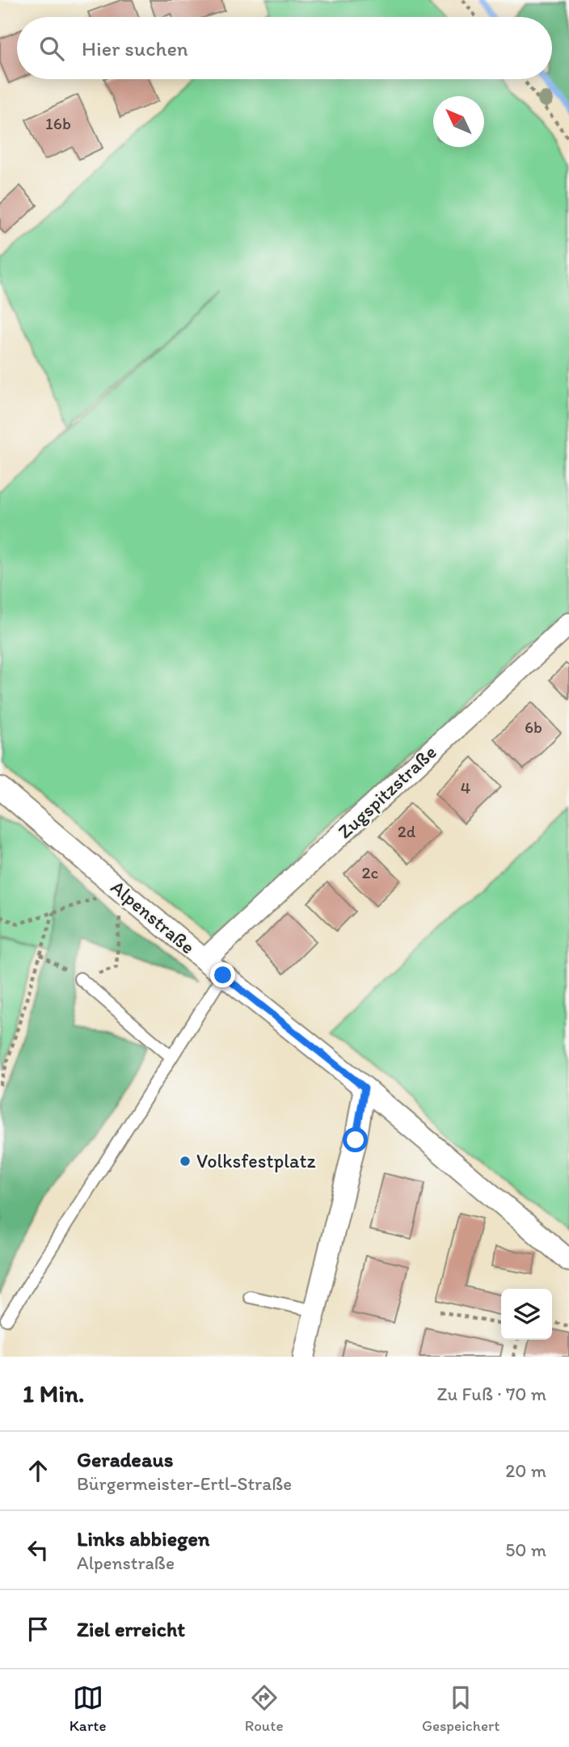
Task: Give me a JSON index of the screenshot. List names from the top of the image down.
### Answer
{
  "streets": {
    "street": ["Zugspitzstraße", "Alpenstraße"]
  },
  "crossings": [
    ["Zugspitzstraße", "Alpenstraße"]
  ],
  "places": ["Volksfestplatz"],
  "house_numbers": [
    "16b",
    "6b",
    "4",
    "2d",
    "2c"
  ],
  "north": "top left",
  "page": {
    "search": "Hier suchen",
    "heading": ["1 Min.", "Zu Fuß · 70 m"],
    "list": [
      ["Geradeaus", "Bürgermeister-Ertl-Straße", "20 m"],
      ["Links abbiegen", "Alpenstraße", "50 m"],
      "Ziel erreicht"
    ],
    "nav": ["Karte", "Route", "Gespeichert"]
  }
}
